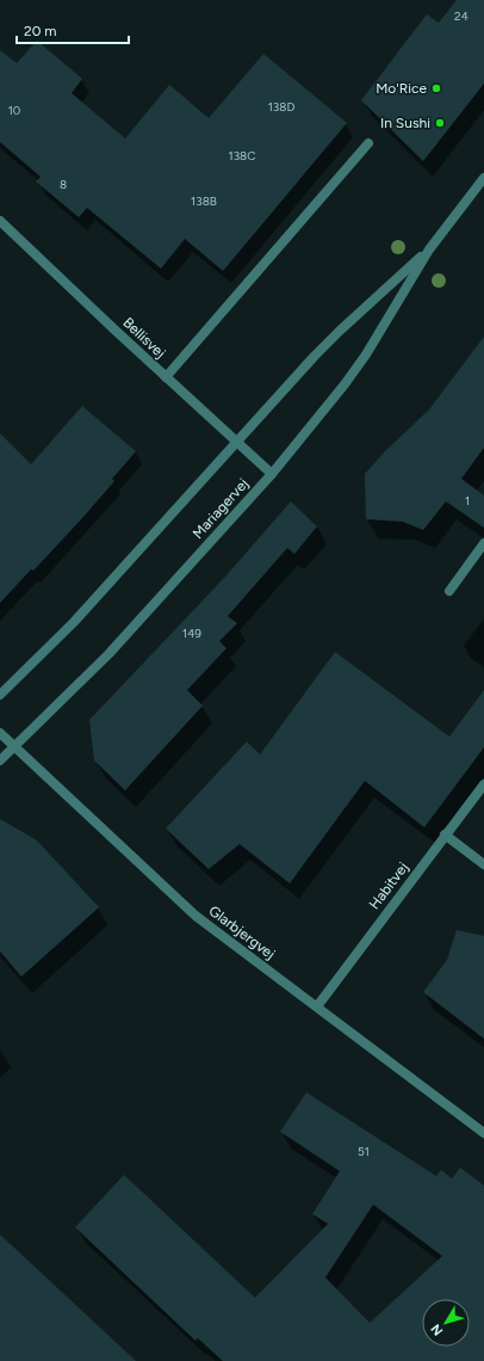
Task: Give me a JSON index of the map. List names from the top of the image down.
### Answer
{
  "streets": {
    "street": [
      "Bellisvej",
      "Mariagervej",
      "Habitvej",
      "Glarbjergvej"
    ]
  },
  "crossings": [
    ["Bellisvej", "Mariagervej"],
    ["Mariagervej", "Glarbjergvej"],
    ["Habitvej", "Glarbjergvej"]
  ],
  "places": ["Mo'Rice", "In Sushi"],
  "house_numbers": [
    "24",
    "138D",
    "10",
    "138C",
    "8",
    "138B",
    "1",
    "149",
    "51"
  ],
  "scale_bar": "20 m",
  "north": "bottom left"
}
